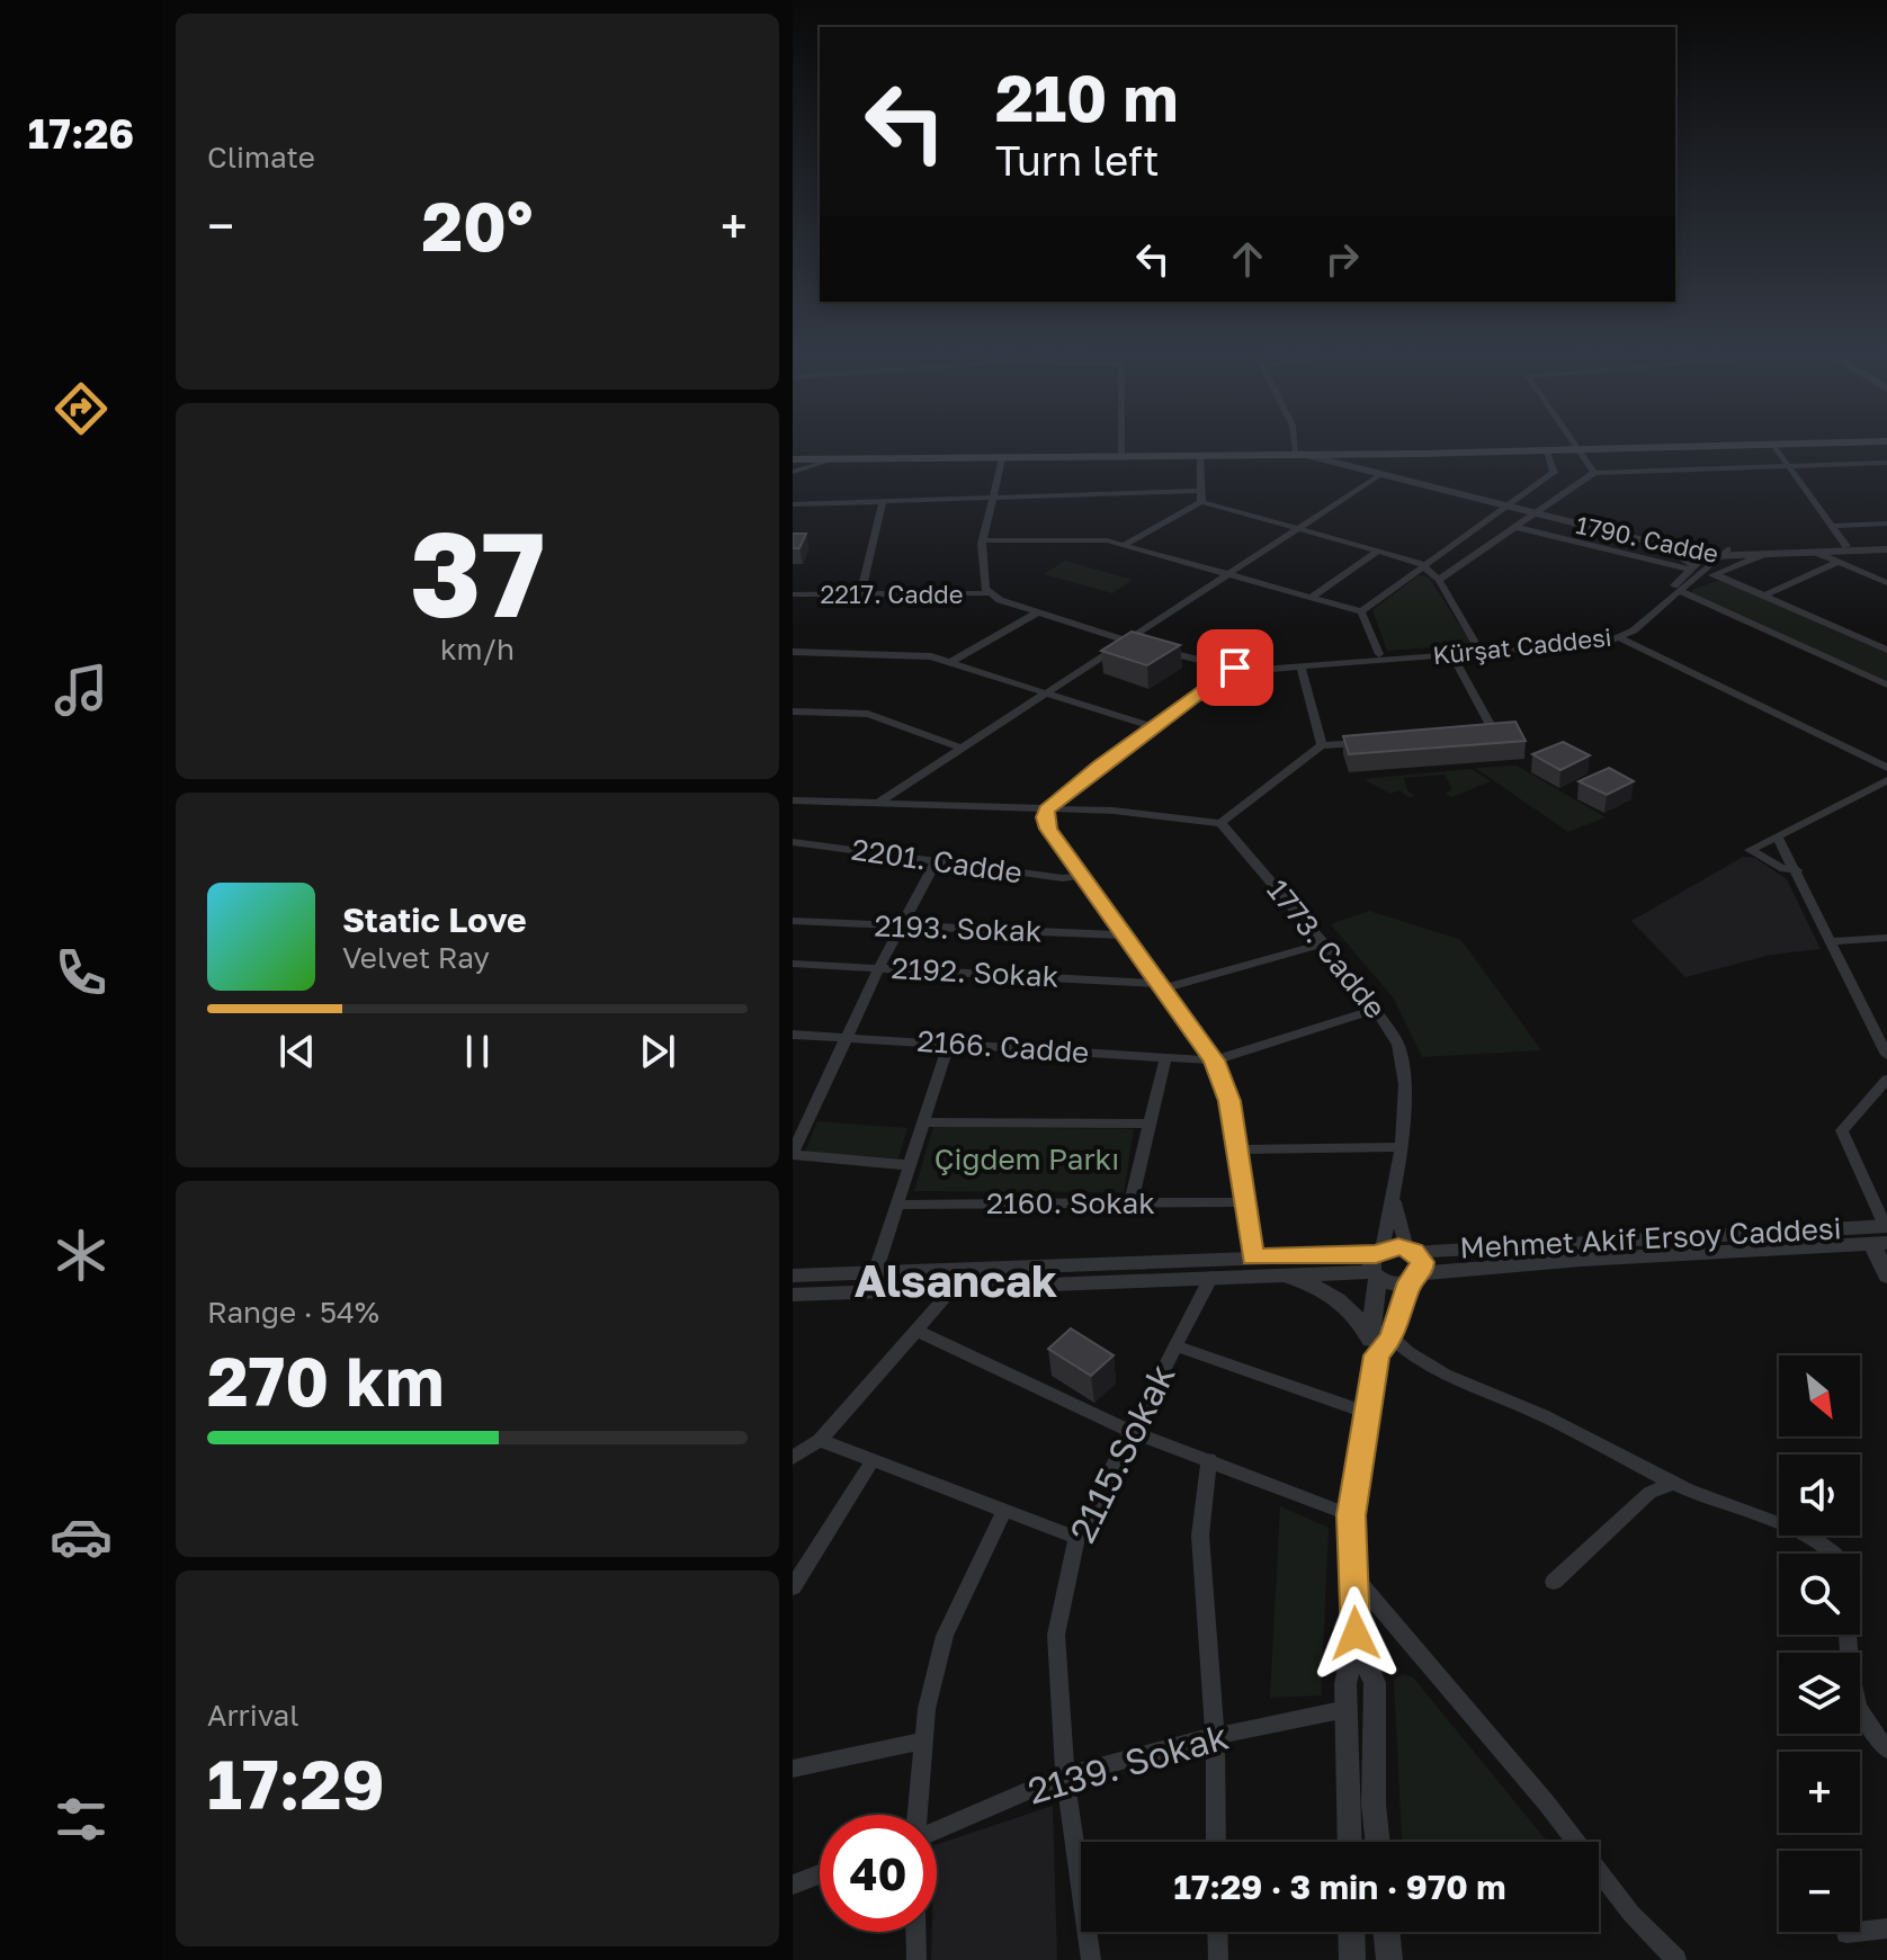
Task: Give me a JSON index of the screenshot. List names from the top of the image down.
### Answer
{
  "streets": {
    "street": [
      "1790. Cadde",
      "2217. Cadde",
      "Kürşat Caddesi",
      "2201. Cadde",
      "2193. Sokak",
      "1773. Cadde",
      "2192. Sokak",
      "2166. Cadde",
      "2160. Sokak",
      "Mehmet Akif Ersoy Caddesi",
      "2115.Sokak",
      "2139. Sokak"
    ]
  },
  "crossings": [
    ["1790. Cadde", "Kürşat Caddesi"],
    ["2201. Cadde", "1773. Cadde"],
    ["1773. Cadde", "2192. Sokak"],
    ["1773. Cadde", "Mehmet Akif Ersoy Caddesi"],
    ["2115.Sokak", "2139. Sokak"]
  ],
  "districts": ["Alsancak"],
  "parks": ["Çiğdem Parkı"],
  "north": "bottom right",
  "page": {
    "tabs": "17:26",
    "tile": [
      "Climate",
      ["37", "km/h"],
      ["Range · 54%", "270 km"],
      ["Arrival", "17:29"]
    ],
    "turn": ["210 m", "Turn left"],
    "heat": ["−", "20°", "+"],
    "song": ["Static Love", "Velvet Ray"],
    "map_buttons": ["+", "−"],
    "limit": "40",
    "trip": "17:29 · 3 min · 970 m"
  }
}
